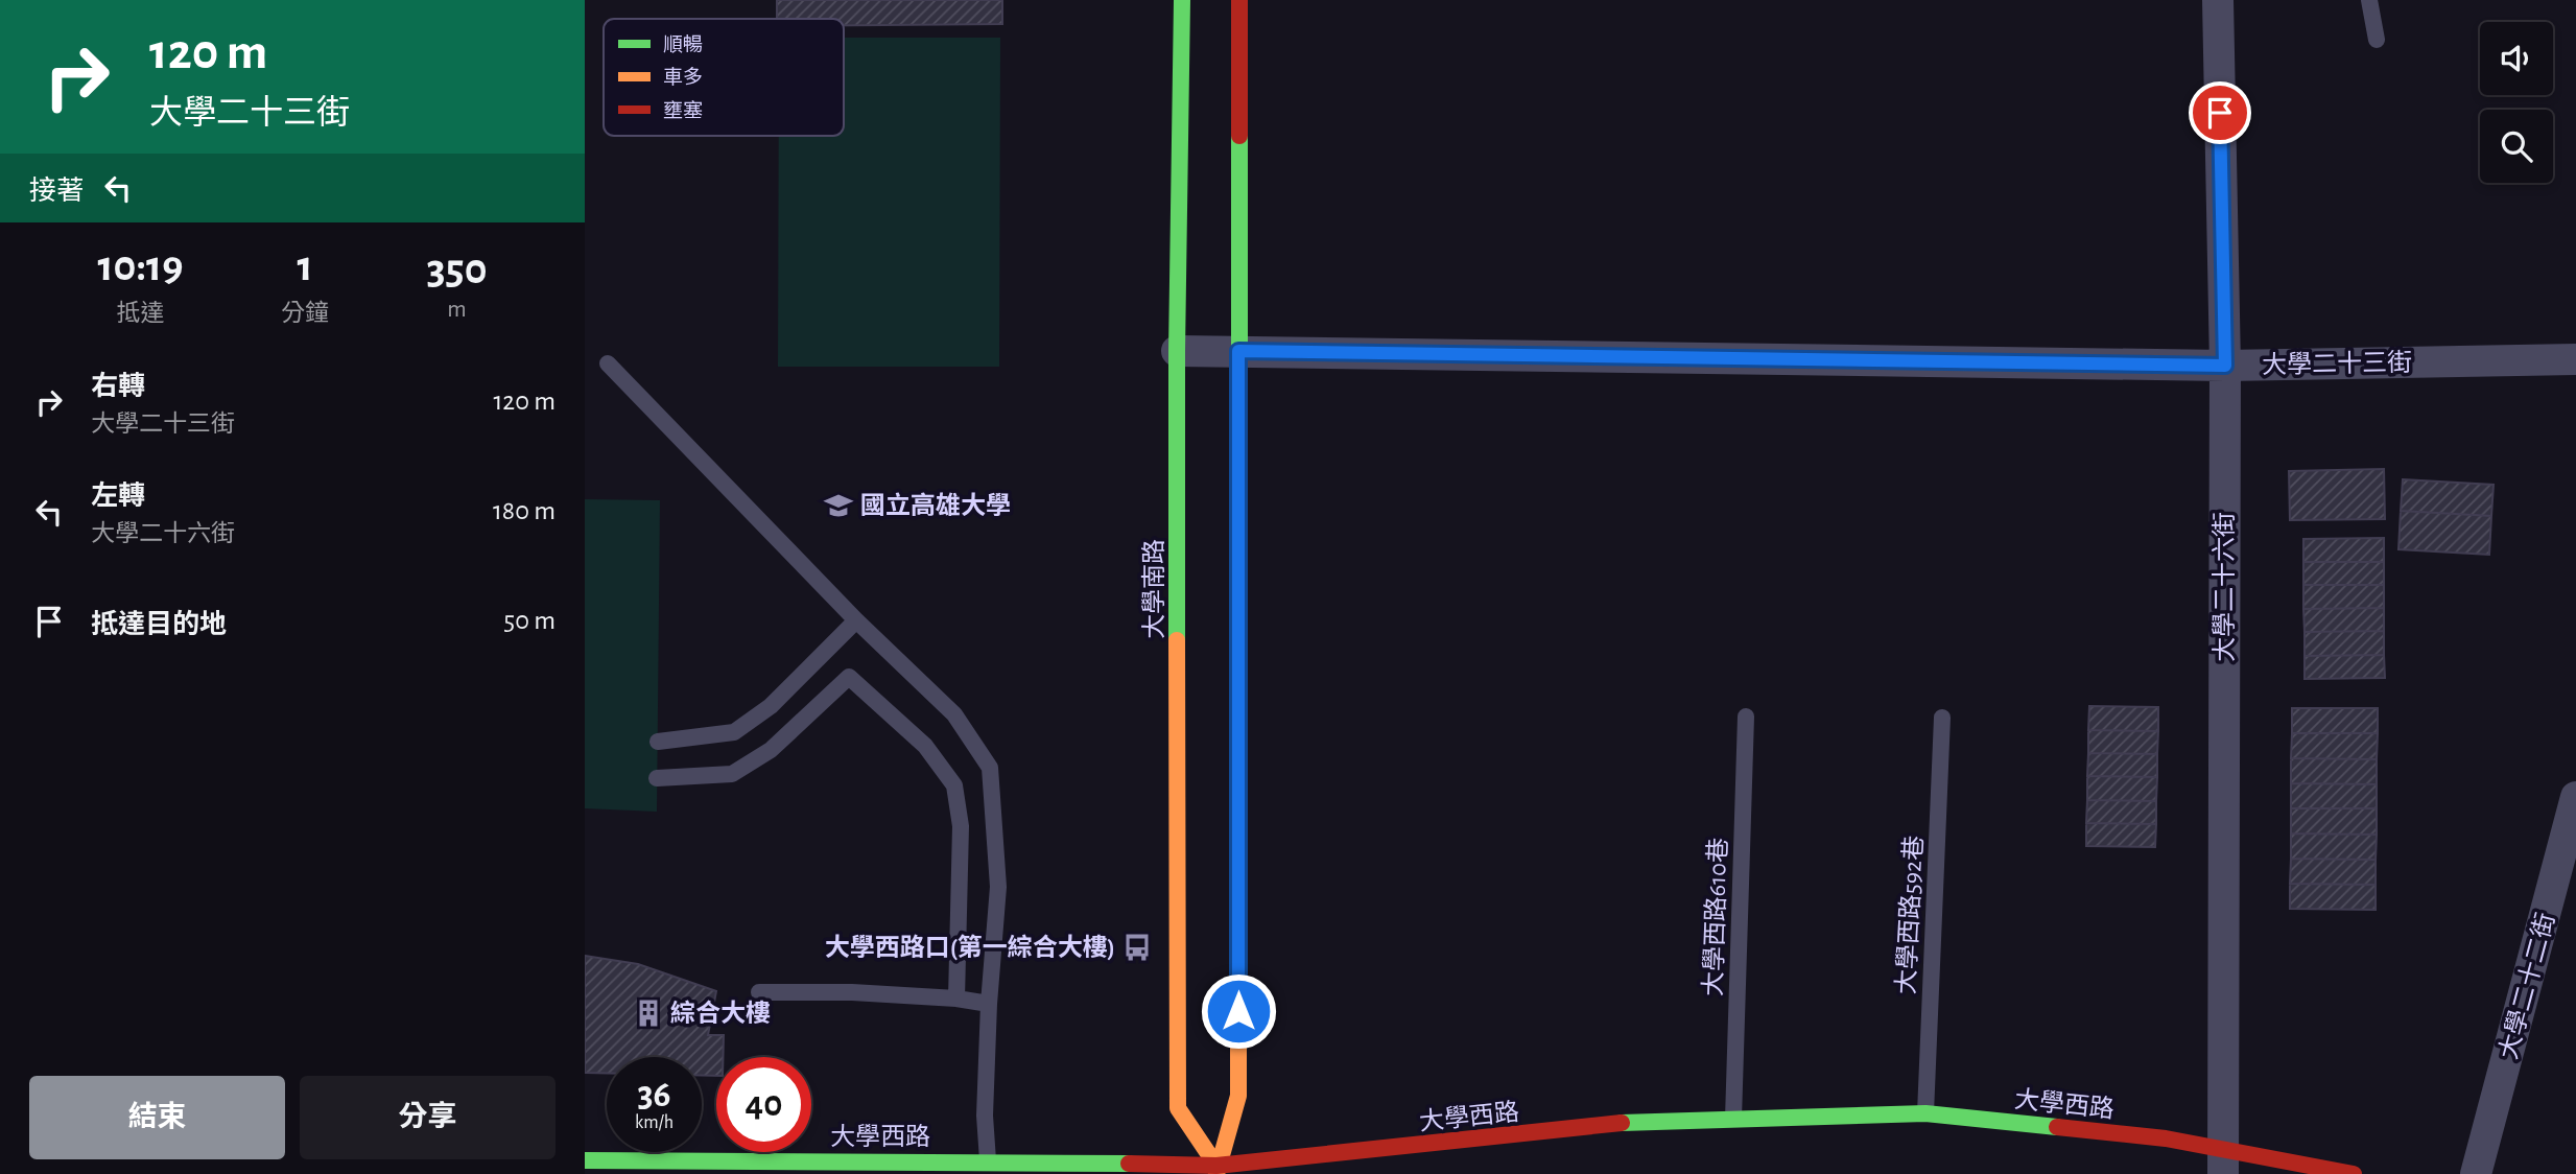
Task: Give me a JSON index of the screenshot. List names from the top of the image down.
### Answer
{
  "streets": {
    "street": [
      "大學二十三街",
      "大學二十六街",
      "大學南路",
      "大學二十二街",
      "大學西路"
    ],
    "lane": ["大學西路592巷", "大學西路610巷"]
  },
  "crossings": [
    ["大學二十三街", "大學二十六街"],
    ["大學二十三街", "大學南路"],
    ["大學二十六街", "大學西路"],
    ["大學南路", "大學西路"],
    ["大學西路592巷", "大學西路"],
    ["大學西路610巷", "大學西路"]
  ],
  "places": {
    "school or university": ["國立高雄大學"],
    "bus stop": ["大學西路口(第一綜合大樓)"],
    "building": ["綜合大樓"]
  },
  "legend": ["順暢", "車多", "壅塞"],
  "page": {
    "turn": ["120 m", "大學二十三街"],
    "then": "接著",
    "eta": [
      "10:19",
      "抵達",
      "1",
      "分鐘",
      "350",
      "m"
    ],
    "list": [
      {
        "name": "右轉",
        "note": "大學二十三街",
        "value": "120 m"
      },
      {
        "name": "左轉",
        "note": "大學二十六街",
        "value": "180 m"
      },
      {
        "name": "抵達目的地",
        "value": "50 m"
      }
    ],
    "speed": "36 km/h",
    "limit": "40",
    "buttons": ["結束", "分享"]
  }
}
